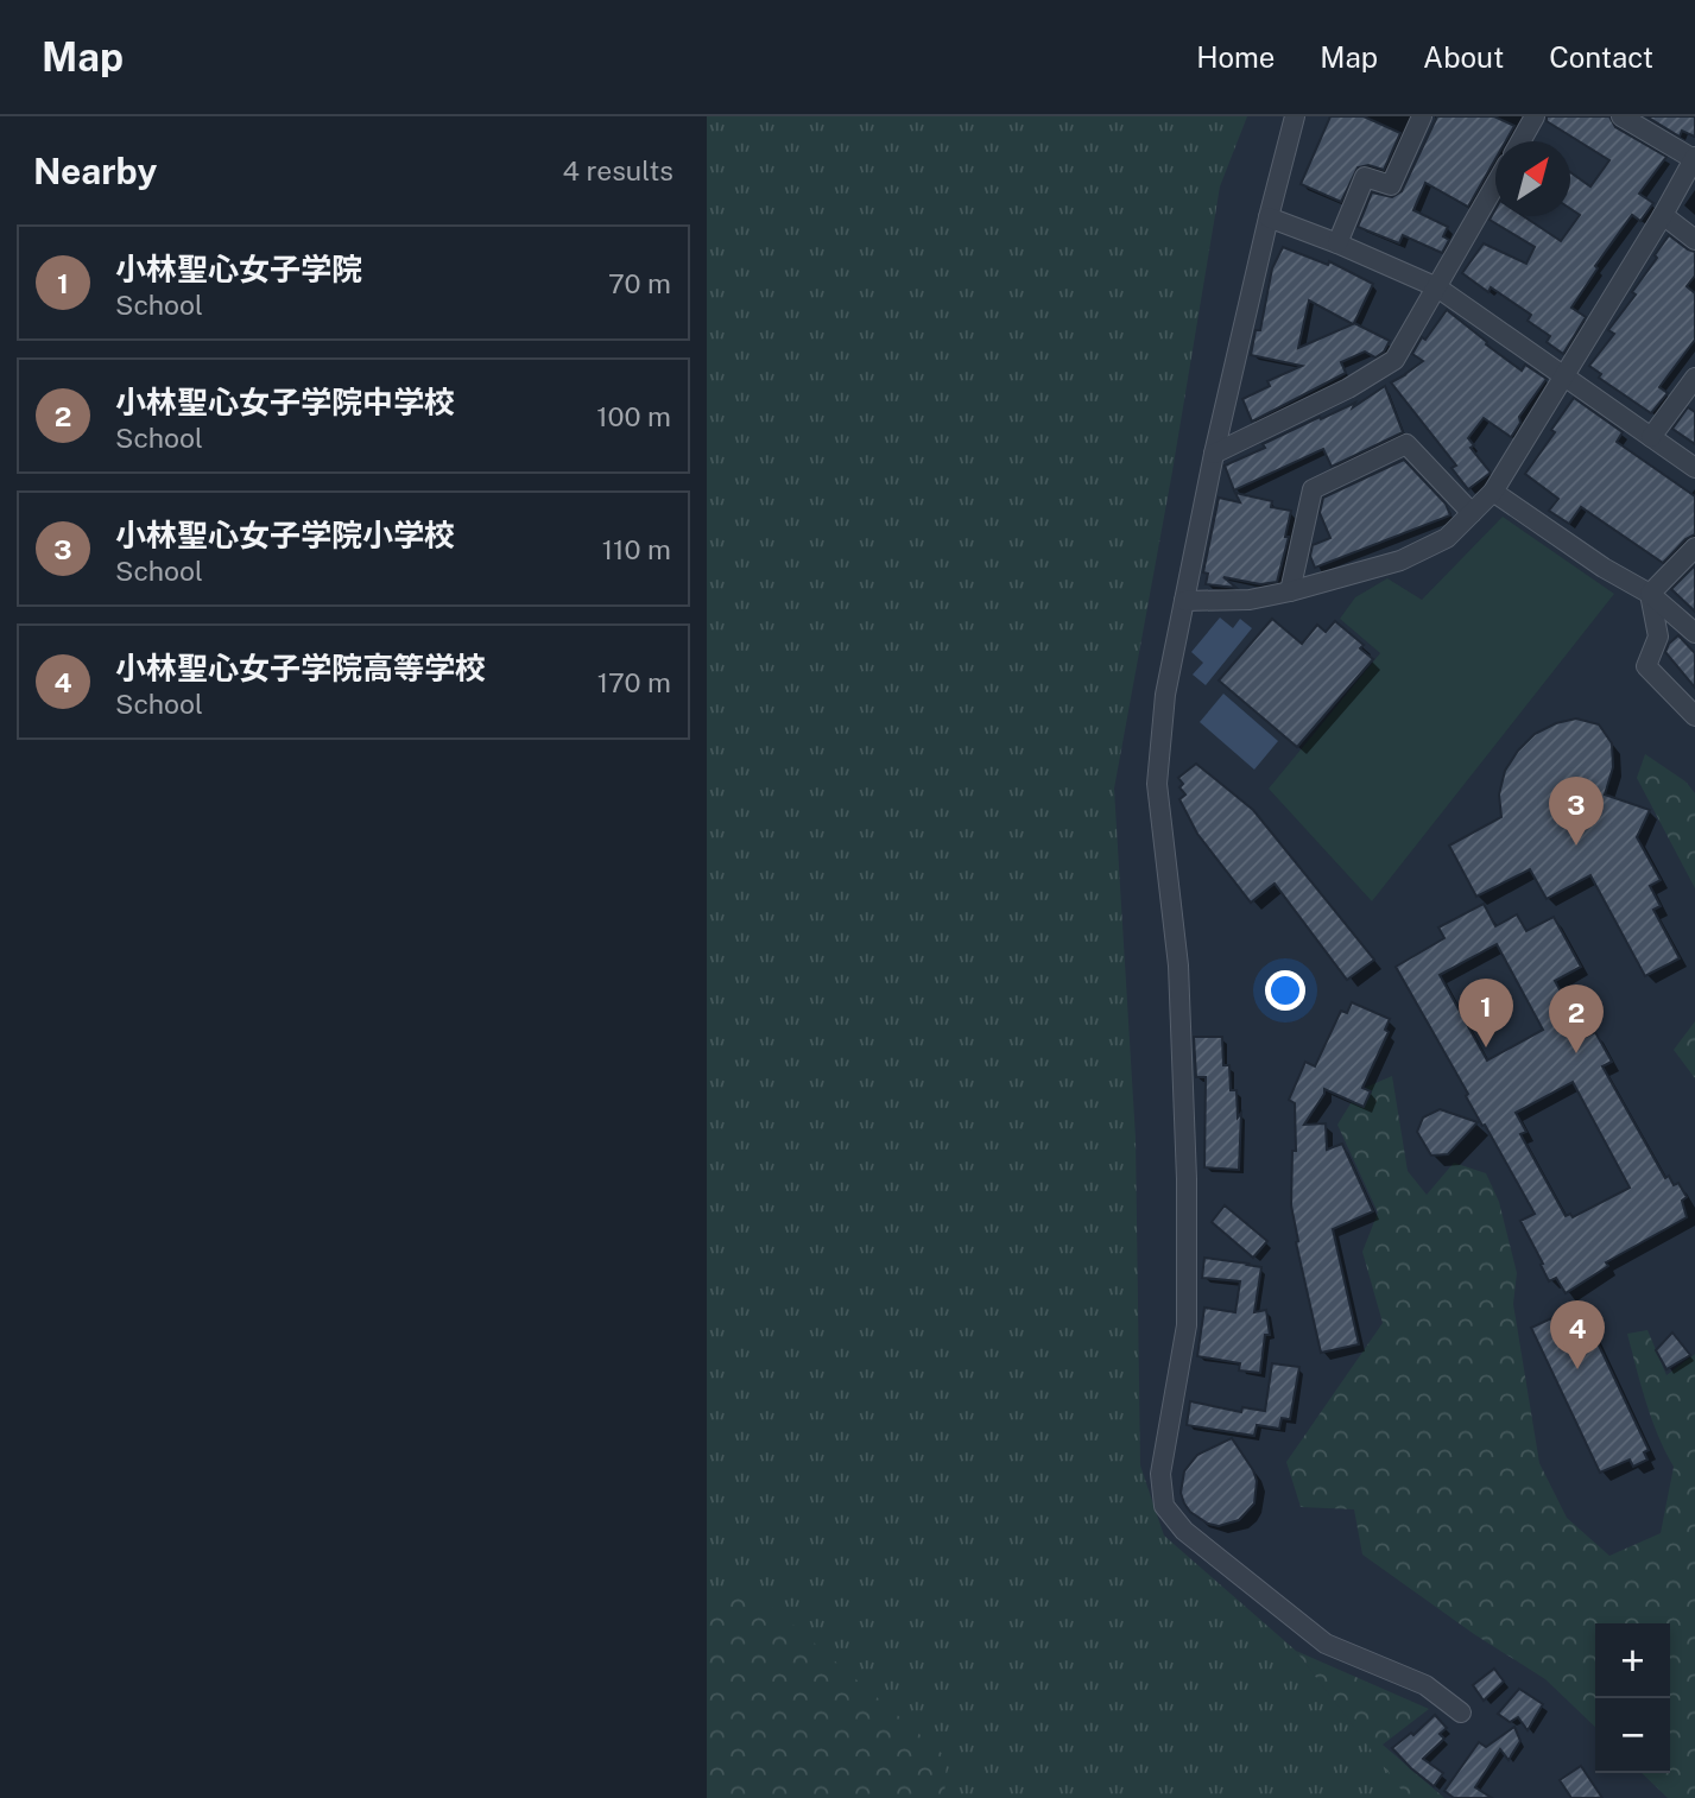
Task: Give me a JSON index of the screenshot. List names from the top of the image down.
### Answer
{
  "north": "top right",
  "page": {
    "header": "Map",
    "nav": [
      "Home",
      "Map",
      "About",
      "Contact"
    ],
    "heading": ["Nearby", "4 results"],
    "list": [
      {
        "mark": "1",
        "name": "小林聖心女子学院",
        "note": "School",
        "value": "70 m"
      },
      {
        "mark": "2",
        "name": "小林聖心女子学院中学校",
        "note": "School",
        "value": "100 m"
      },
      {
        "mark": "3",
        "name": "小林聖心女子学院小学校",
        "note": "School",
        "value": "110 m"
      },
      {
        "mark": "4",
        "name": "小林聖心女子学院高等学校",
        "note": "School",
        "value": "170 m"
      }
    ],
    "pins": [
      "3",
      "1",
      "2",
      "4"
    ],
    "map_buttons": ["+", "−"]
  }
}
